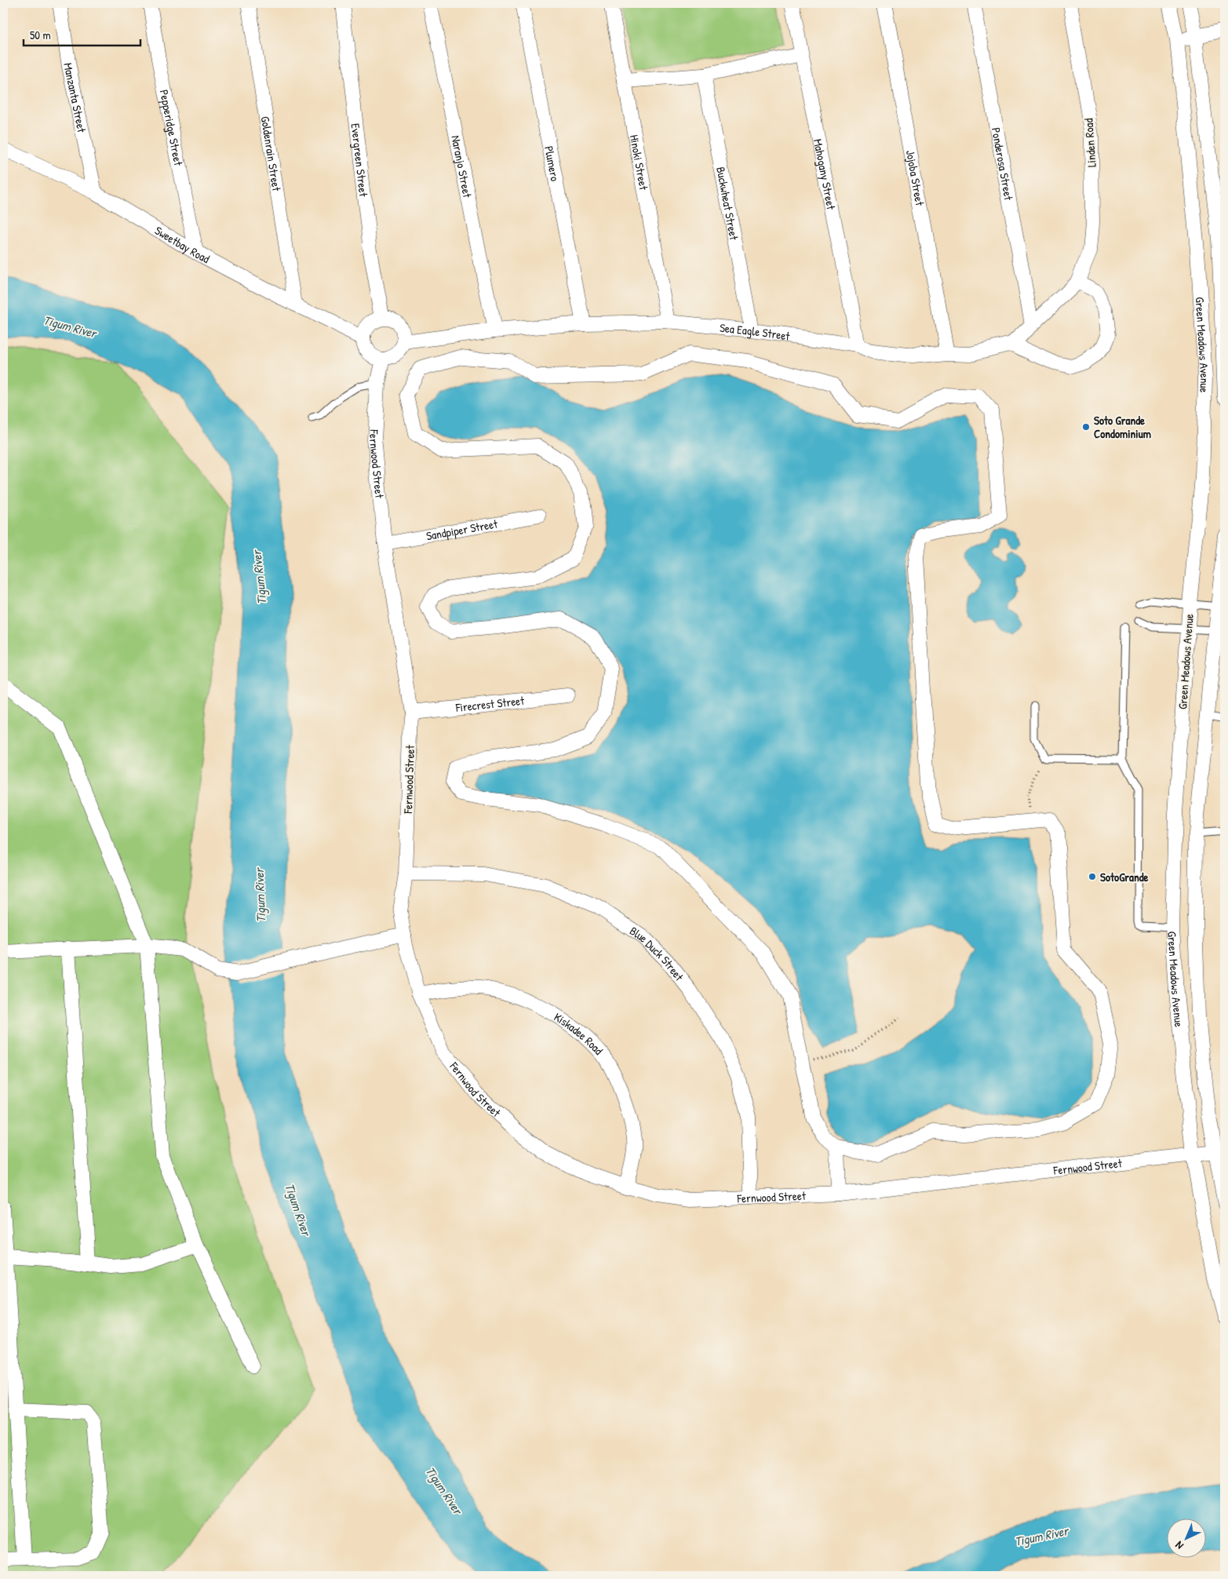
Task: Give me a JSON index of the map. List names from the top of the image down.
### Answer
{
  "streets": {
    "street": [
      "Manzanta Street",
      "Pepperidge Street",
      "Linden Road",
      "Goldenrain Street",
      "Evergreen Street",
      "Hinoki Street",
      "Plumero",
      "Ponderosa Street",
      "Naranjo Street",
      "Mahogany Street",
      "Jojoba Street",
      "Buckwheat Street",
      "Sweetbay Road",
      "Sea Eagle Street",
      "Green Meadows Avenue",
      "Fernwood Street",
      "Sandpiper Street",
      "Firecrest Street",
      "Blue Duck Street",
      "Kiskadee Road"
    ]
  },
  "crossings": [
    ["Manzanta Street", "Sweetbay Road"],
    ["Pepperidge Street", "Sweetbay Road"],
    ["Linden Road", "Sea Eagle Street"],
    ["Goldenrain Street", "Sweetbay Road"],
    ["Evergreen Street", "Sweetbay Road"],
    ["Evergreen Street", "Sea Eagle Street"],
    ["Evergreen Street", "Fernwood Street"],
    ["Hinoki Street", "Sea Eagle Street"],
    ["Plumero", "Sea Eagle Street"],
    ["Ponderosa Street", "Sea Eagle Street"],
    ["Naranjo Street", "Sea Eagle Street"],
    ["Mahogany Street", "Sea Eagle Street"],
    ["Jojoba Street", "Sea Eagle Street"],
    ["Buckwheat Street", "Sea Eagle Street"],
    ["Sweetbay Road", "Sea Eagle Street"],
    ["Sweetbay Road", "Fernwood Street"],
    ["Sea Eagle Street", "Fernwood Street"],
    ["Green Meadows Avenue", "Fernwood Street"],
    ["Fernwood Street", "Sandpiper Street"],
    ["Fernwood Street", "Firecrest Street"],
    ["Fernwood Street", "Blue Duck Street"],
    ["Fernwood Street", "Kiskadee Road"]
  ],
  "water": ["Tigum River"],
  "places": ["Soto Grande Condominium", "SotoGrande"],
  "scale_bar": "50 m",
  "north": "bottom left"
}
